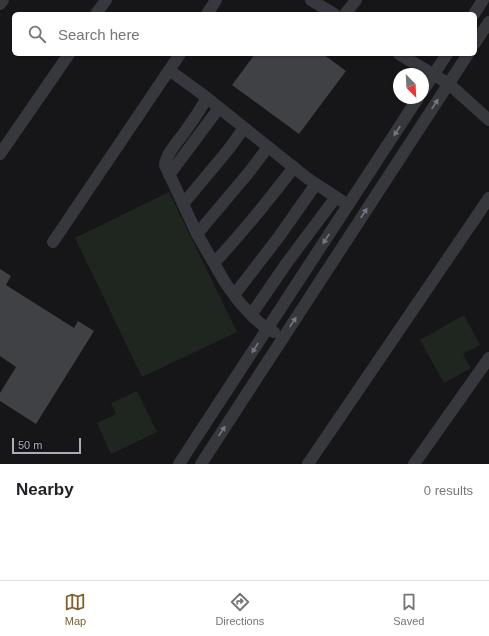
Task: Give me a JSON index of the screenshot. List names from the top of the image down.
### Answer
{
  "scale_bar": "50 m",
  "north": "bottom right",
  "page": {
    "search": "Search here",
    "scale": "50 m",
    "heading": ["Nearby", "0 results"],
    "nav": ["Map", "Directions", "Saved"]
  }
}
